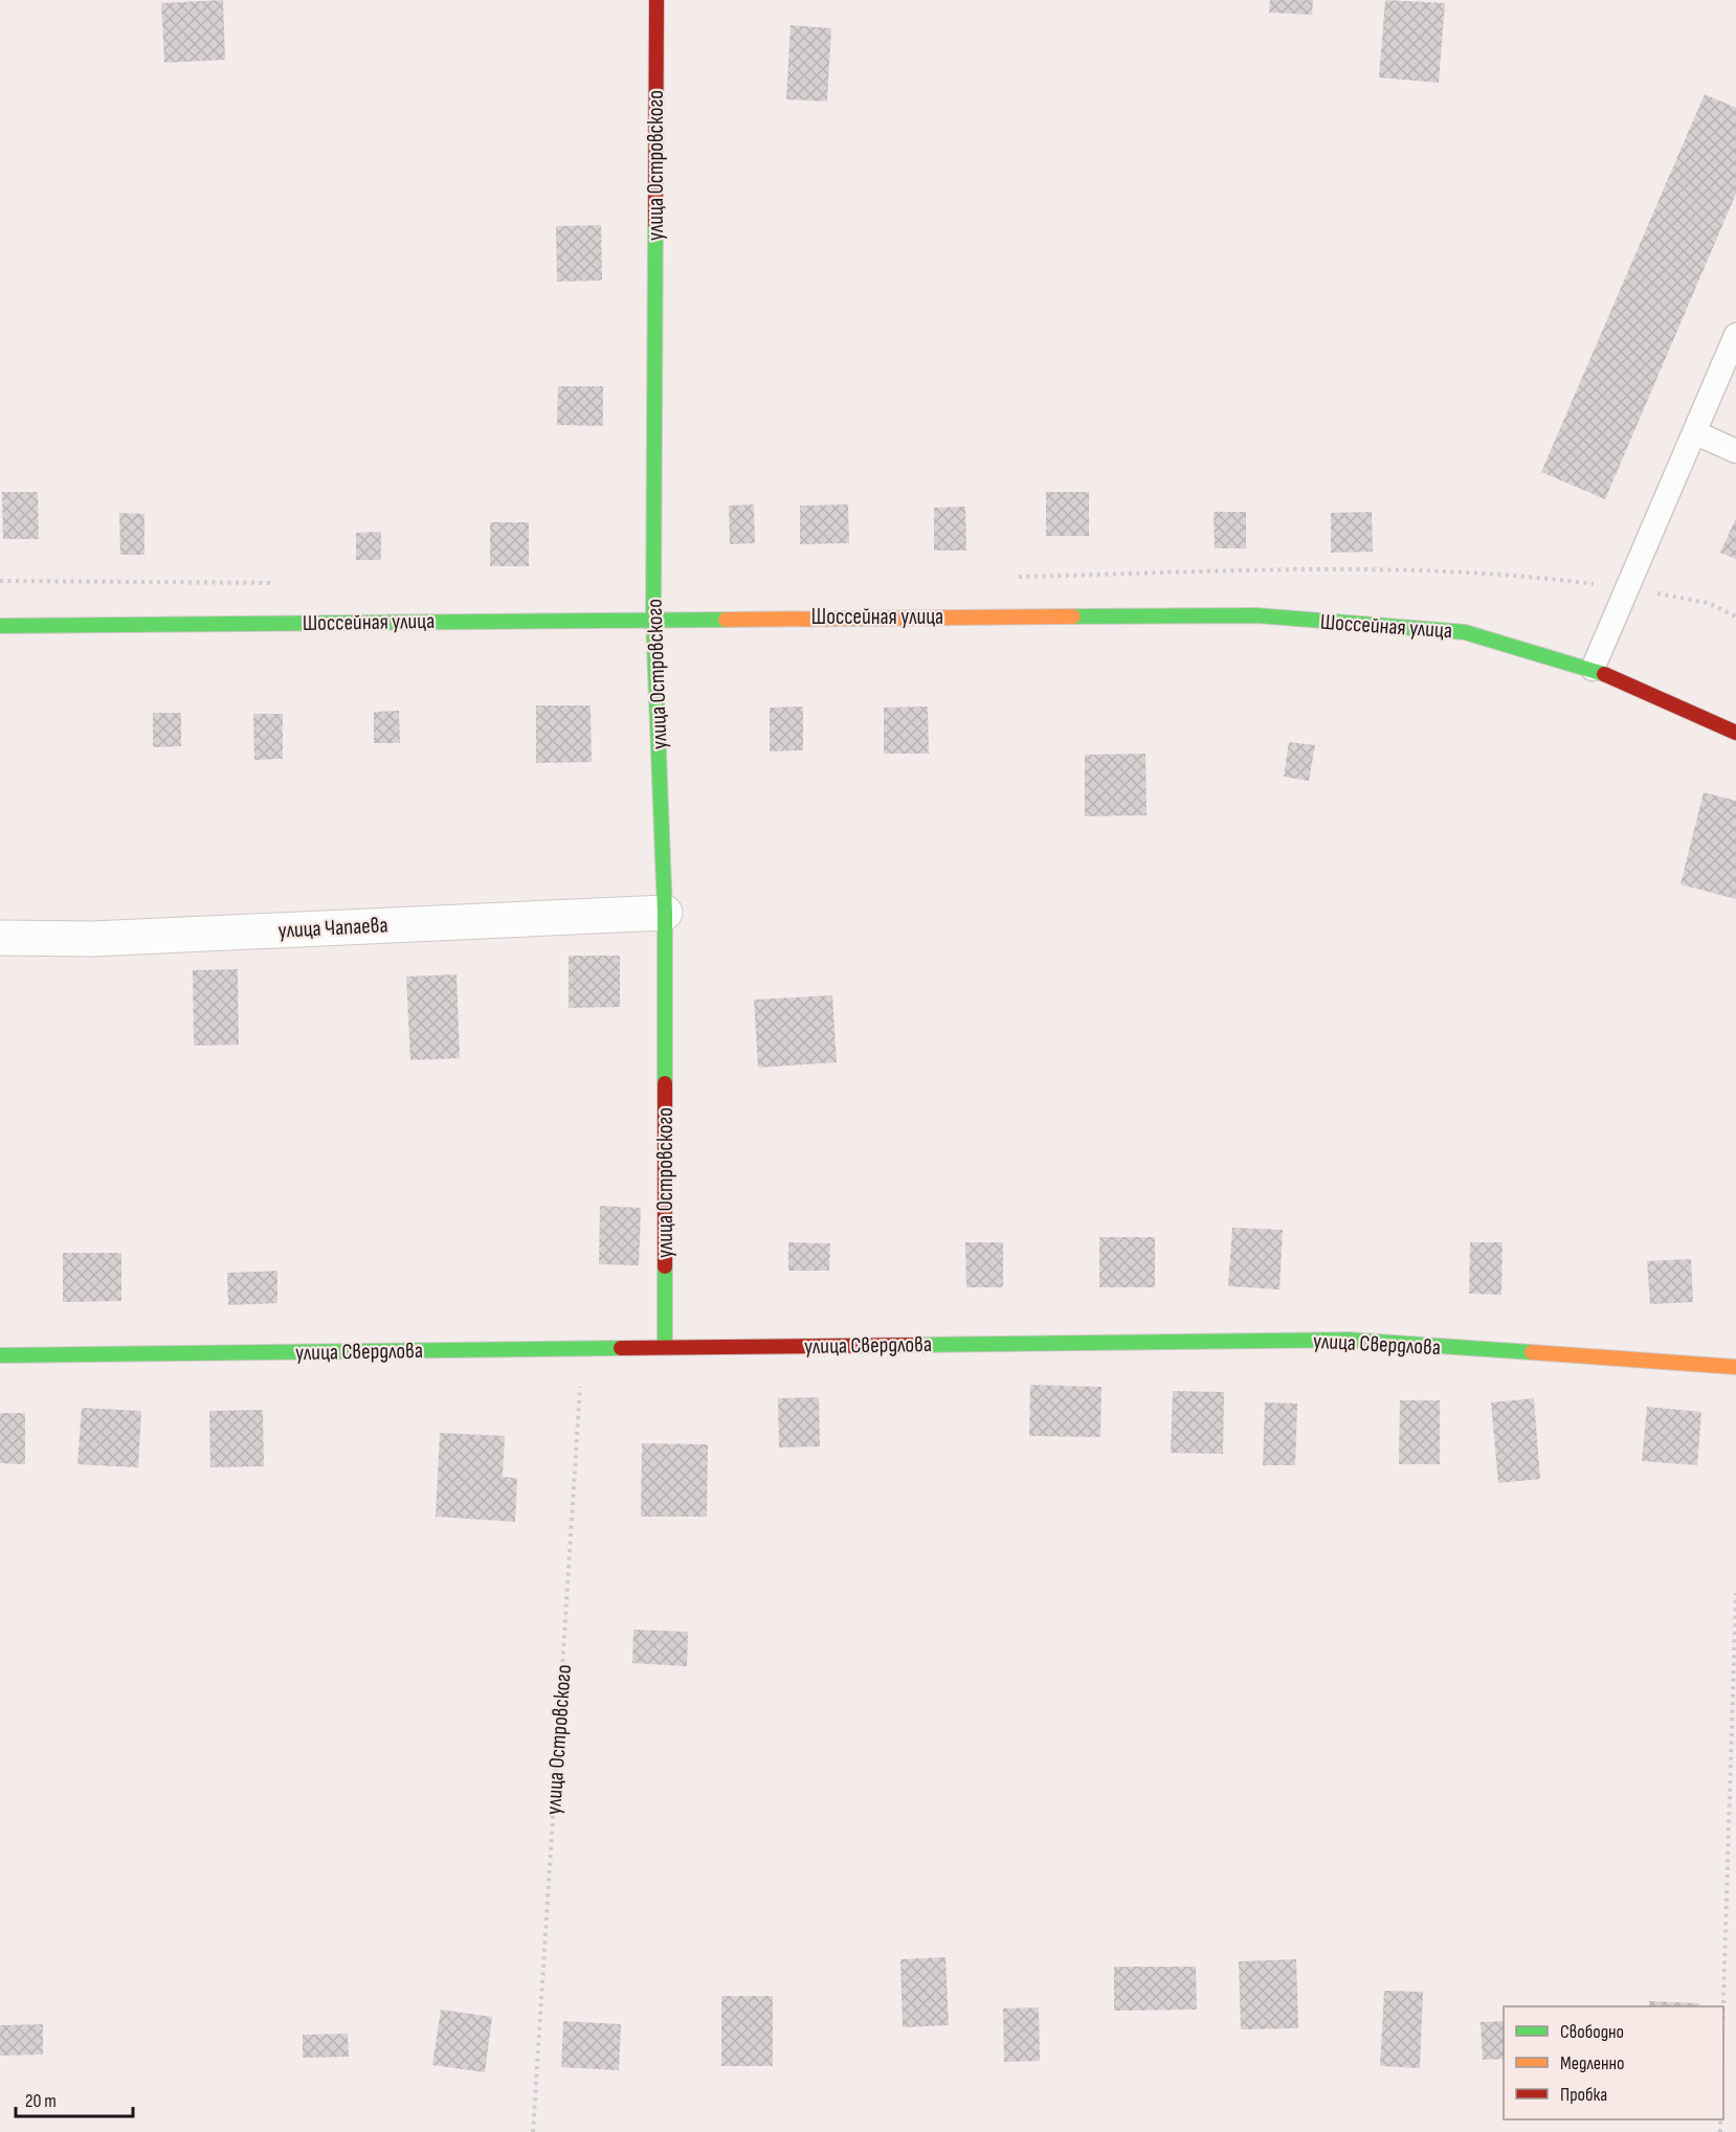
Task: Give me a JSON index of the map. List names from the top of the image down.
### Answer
{
  "streets": {
    "street": [
      "улица Островского",
      "Шоссейная улица",
      "улица Чапаева",
      "улица Свердлова"
    ]
  },
  "crossings": [
    ["улица Островского", "Шоссейная улица"],
    ["улица Островского", "улица Чапаева"],
    ["улица Островского", "улица Свердлова"]
  ],
  "legend": ["Свободно", "Медленно", "Пробка"],
  "scale_bar": "20 m"
}
